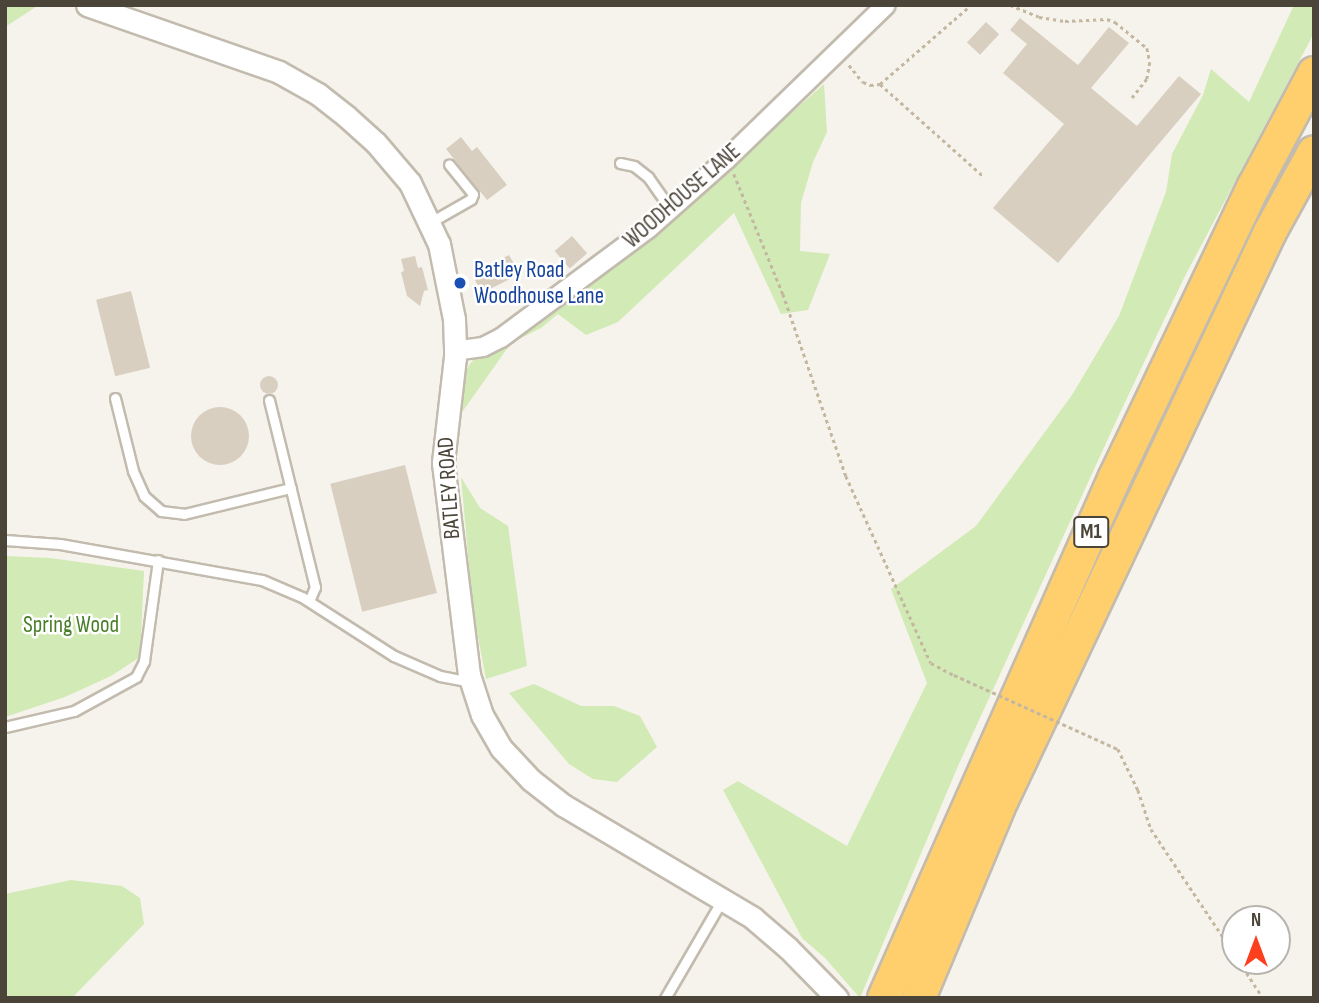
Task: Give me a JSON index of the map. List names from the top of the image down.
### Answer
{
  "streets": {
    "highway": ["M1"],
    "street": ["WOODHOUSE LANE", "BATLEY ROAD"]
  },
  "crossings": [
    ["WOODHOUSE LANE", "BATLEY ROAD"]
  ],
  "parks": ["Spring Wood"],
  "places": ["Batley Road Woodhouse Lane"],
  "north": "top"
}
